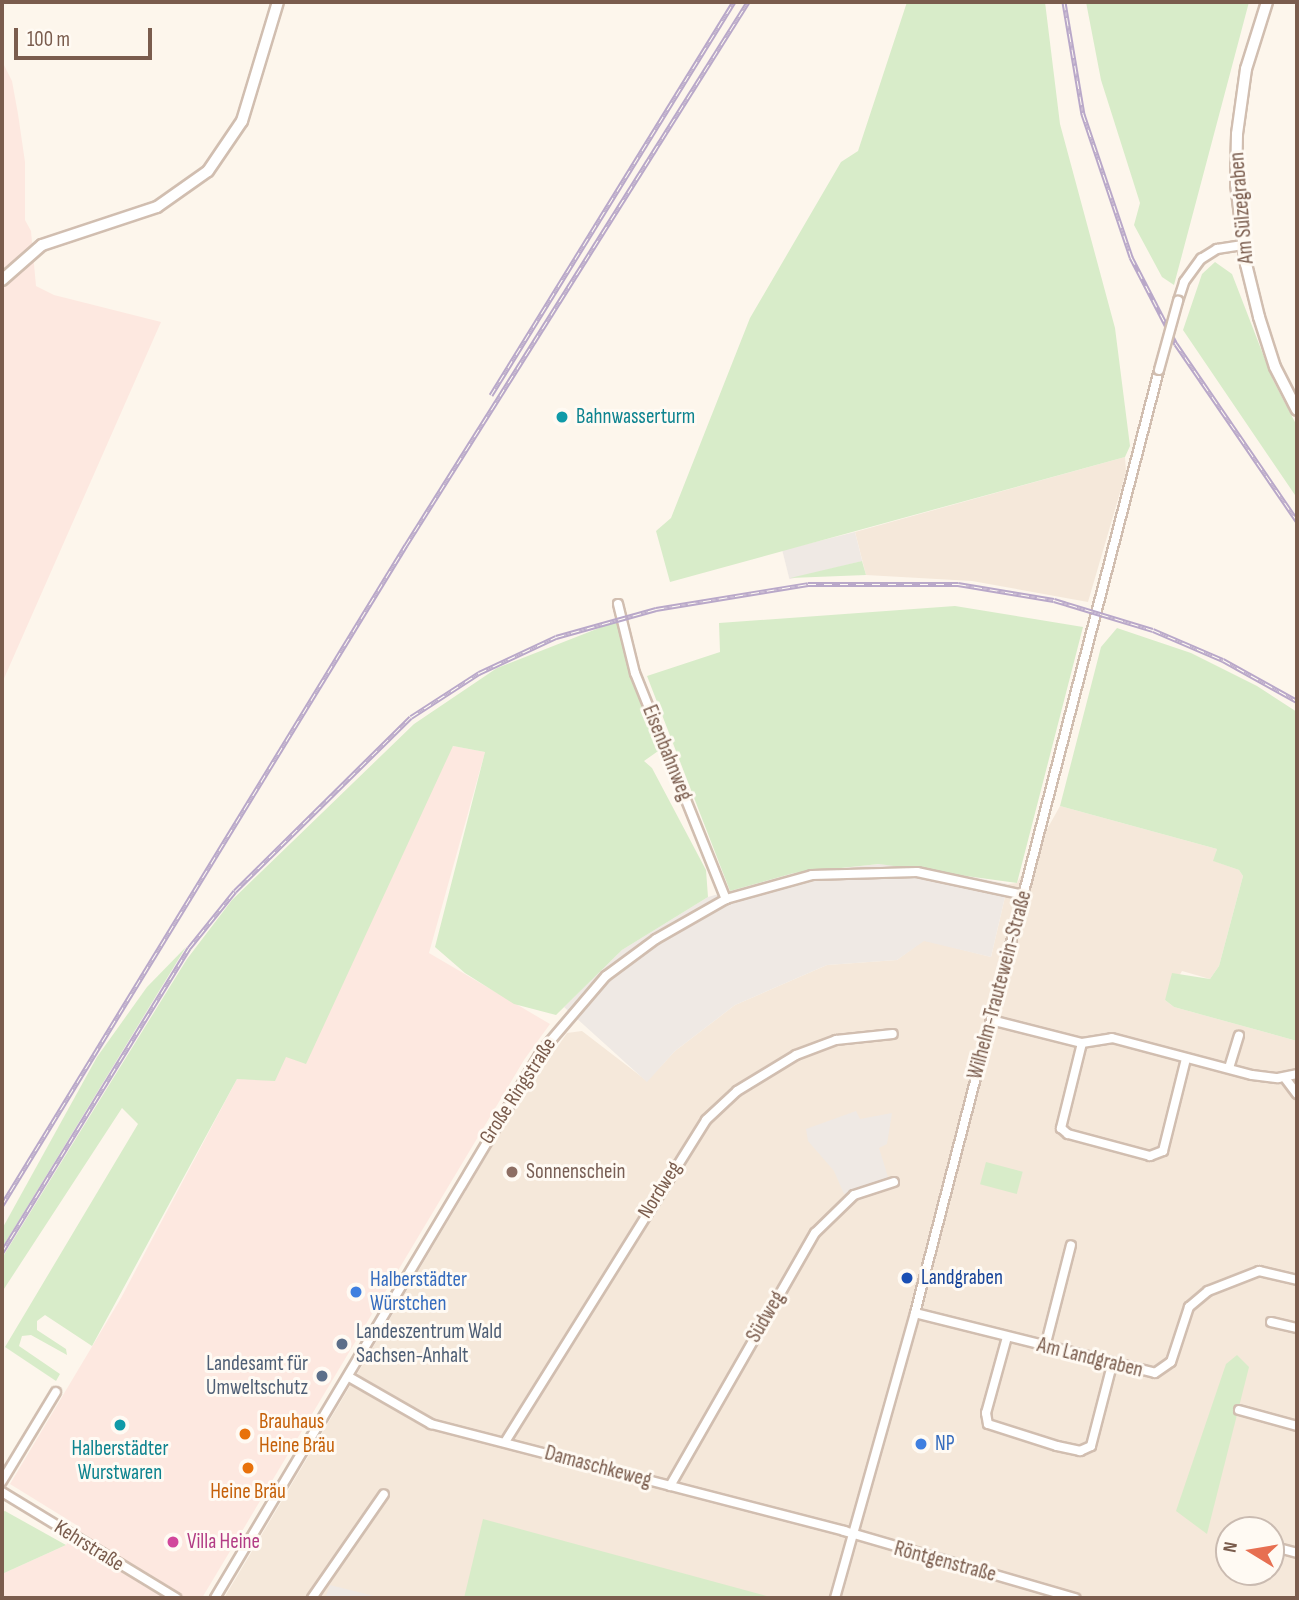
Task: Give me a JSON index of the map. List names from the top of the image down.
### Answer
{
  "streets": {
    "street": [
      "Am Sülzegraben",
      "Eisenbahnweg",
      "Wilhelm-Trautewein-Straße",
      "Große Ringstraße",
      "Nordweg",
      "Südweg",
      "Am Landgraben",
      "Damaschkeweg",
      "Kehrstraße",
      "Röntgenstraße"
    ]
  },
  "crossings": [
    ["Am Sülzegraben", "Wilhelm-Trautewein-Straße"],
    ["Eisenbahnweg", "Große Ringstraße"],
    ["Wilhelm-Trautewein-Straße", "Große Ringstraße"],
    ["Wilhelm-Trautewein-Straße", "Am Landgraben"],
    ["Wilhelm-Trautewein-Straße", "Damaschkeweg"],
    ["Wilhelm-Trautewein-Straße", "Röntgenstraße"],
    ["Große Ringstraße", "Damaschkeweg"],
    ["Nordweg", "Damaschkeweg"],
    ["Südweg", "Damaschkeweg"],
    ["Damaschkeweg", "Röntgenstraße"]
  ],
  "places": [
    "Bahnwasserturm",
    "Sonnenschein",
    "Landgraben",
    "Halberstädter Würstchen",
    "Landeszentrum Wald Sachsen-Anhalt",
    "Landesamt für Umweltschutz",
    "Halberstädter Wurstwaren",
    "Brauhaus Heine Bräu",
    "NP",
    "Heine Bräu",
    "Villa Heine"
  ],
  "scale_bar": "100 m",
  "north": "left"
}
